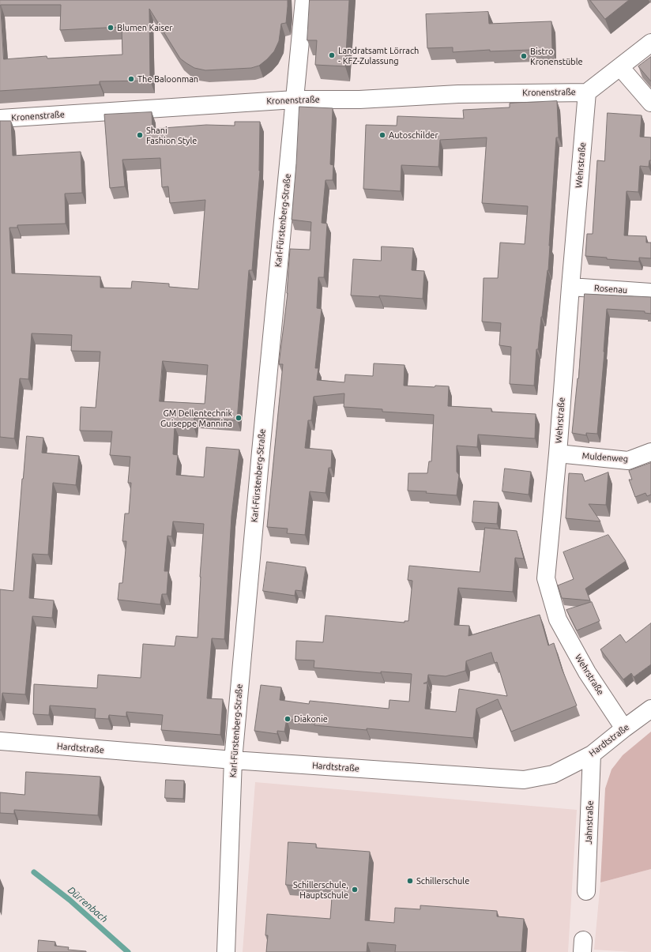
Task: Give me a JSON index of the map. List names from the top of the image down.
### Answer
{
  "streets": {
    "street": [
      "Kronenstraße",
      "Wehrstraße",
      "Karl-Fürstenberg-Straße",
      "Rosenau",
      "Muldenweg",
      "Hardtstraße",
      "Jahnstraße"
    ]
  },
  "crossings": [
    ["Kronenstraße", "Wehrstraße"],
    ["Kronenstraße", "Karl-Fürstenberg-Straße"],
    ["Wehrstraße", "Rosenau"],
    ["Wehrstraße", "Muldenweg"],
    ["Wehrstraße", "Hardtstraße"],
    ["Karl-Fürstenberg-Straße", "Hardtstraße"],
    ["Hardtstraße", "Jahnstraße"]
  ],
  "water": ["Dürrenbach"],
  "places": [
    "Blumen Kaiser",
    "Landratsamt Lörrach - KFZ-Zulassung",
    "Bistro Kronenstüble",
    "The Baloonman",
    "Shani Fashion Style",
    "Autoschilder",
    "GM Dellentechnik Guiseppe Mannina",
    "Diakonie",
    "Schillerschule",
    "Schillerschule, Hauptschule"
  ]
}
